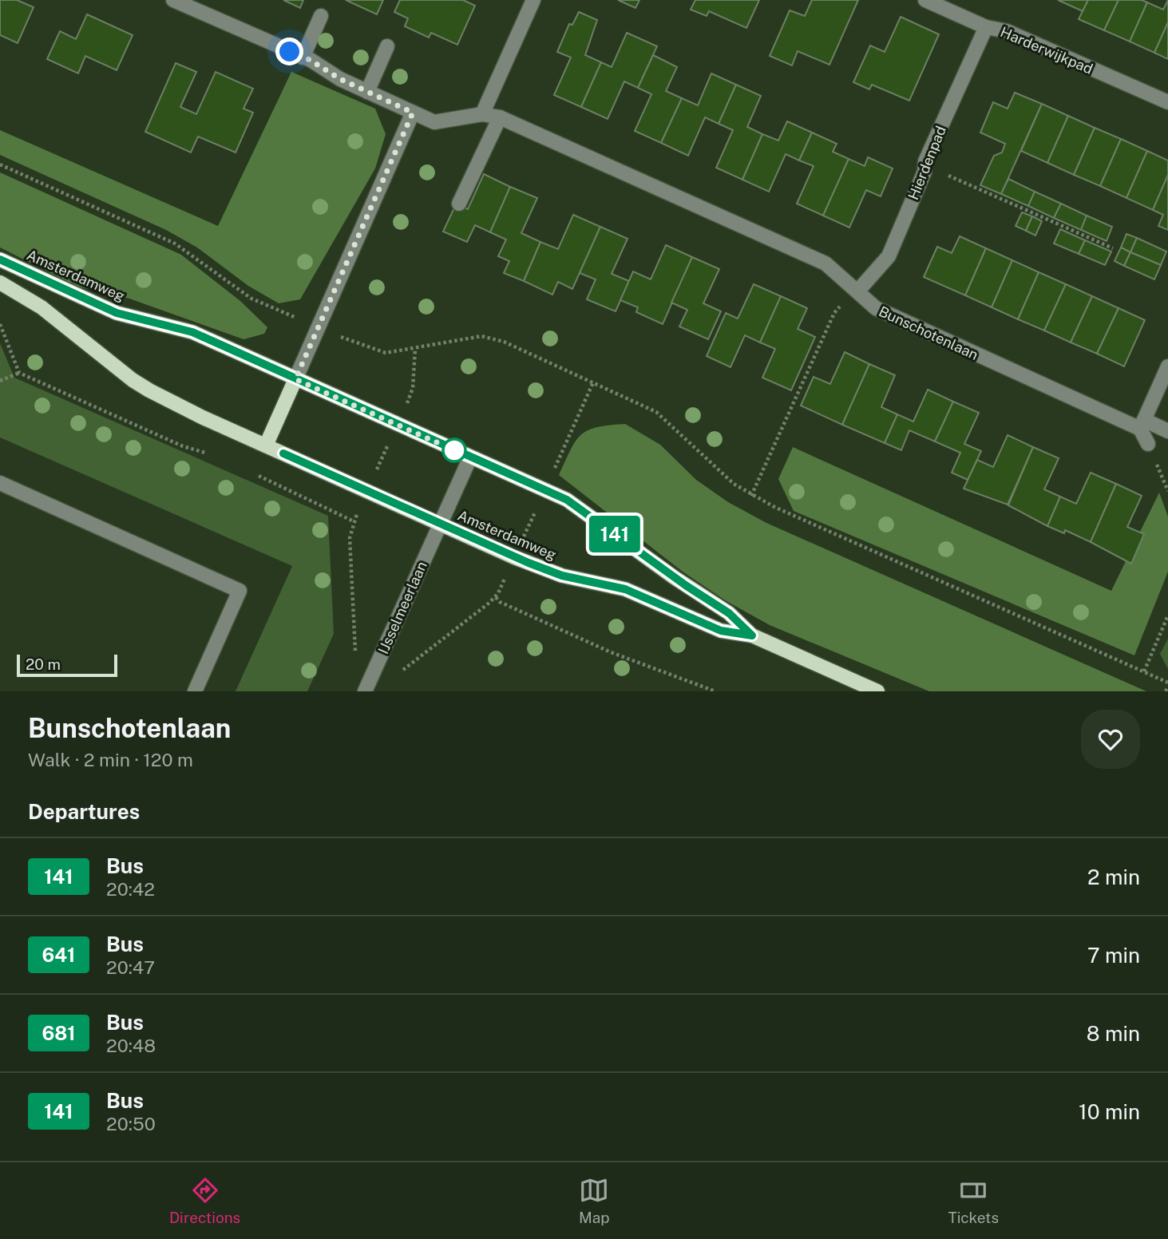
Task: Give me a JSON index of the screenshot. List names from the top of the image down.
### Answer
{
  "streets": {
    "main road": ["Amsterdamweg"],
    "street": [
      "Harderwijkpad",
      "Hierdenpad",
      "Bunschotenlaan",
      "IJsselmeerlaan"
    ]
  },
  "crossings": [
    ["Harderwijkpad", "Hierdenpad"],
    ["Hierdenpad", "Bunschotenlaan"],
    ["Amsterdamweg", "IJsselmeerlaan"]
  ],
  "lines": ["bus line 141"],
  "scale_bar": "20 m",
  "page": {
    "on_map": "141",
    "scale": "20 m",
    "heading": [
      ["Bunschotenlaan", "Walk · 2 min · 120 m"],
      "Departures"
    ],
    "list": [
      {
        "mark": "141",
        "name": "Bus",
        "note": "20:42",
        "value": "2 min"
      },
      {
        "mark": "641",
        "name": "Bus",
        "note": "20:47",
        "value": "7 min"
      },
      {
        "mark": "681",
        "name": "Bus",
        "note": "20:48",
        "value": "8 min"
      },
      {
        "mark": "141",
        "name": "Bus",
        "note": "20:50",
        "value": "10 min"
      }
    ],
    "tabs": ["Directions", "Map", "Tickets"]
  }
}
